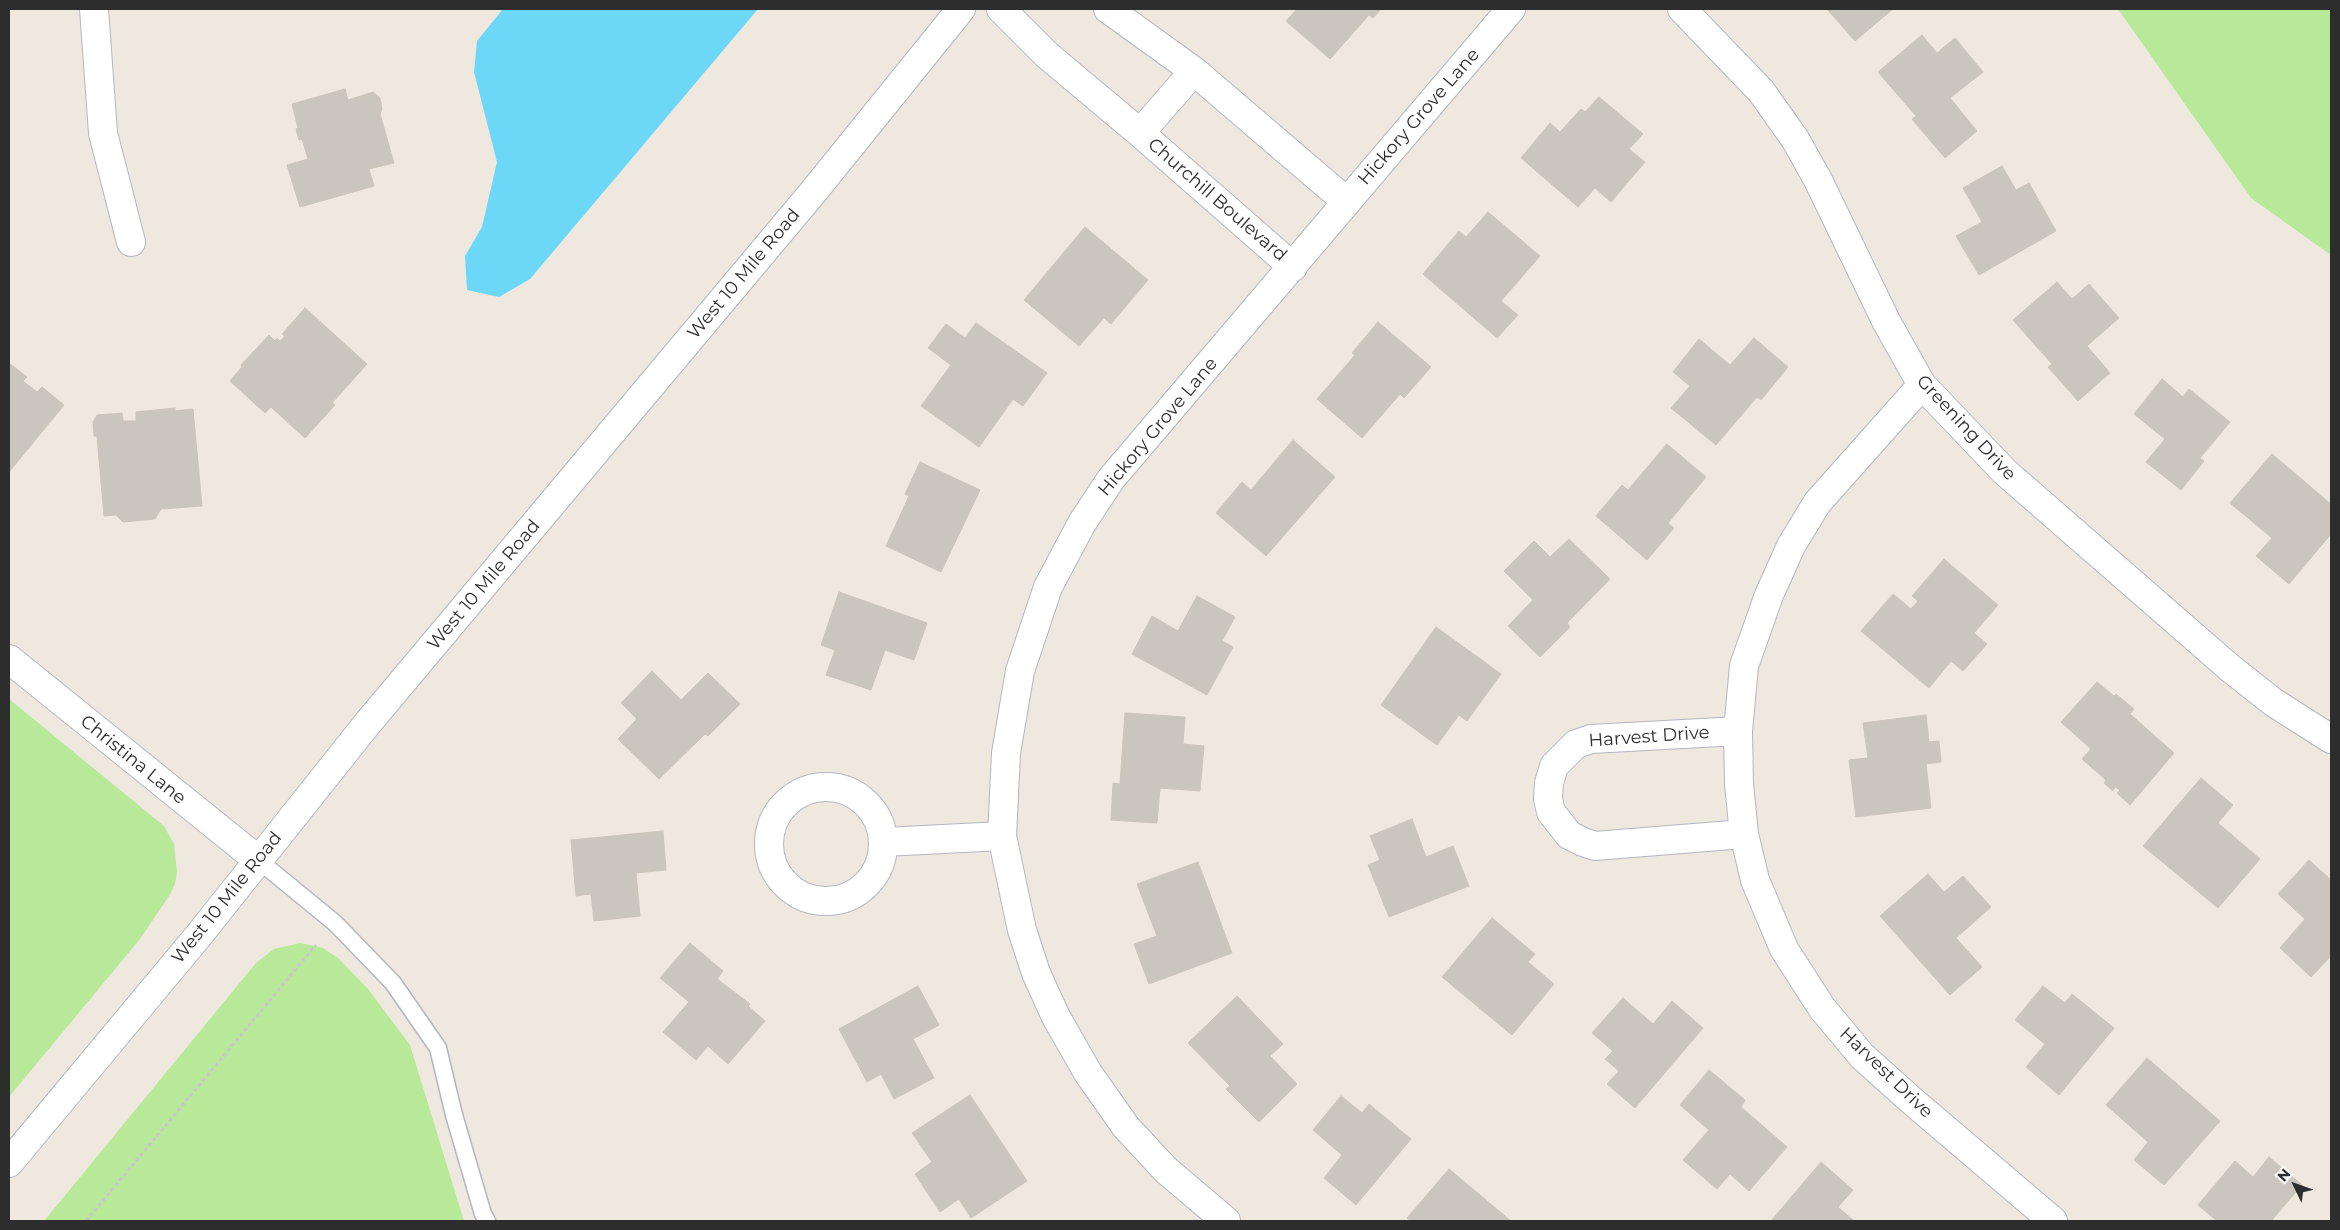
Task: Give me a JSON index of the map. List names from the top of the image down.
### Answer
{
  "streets": {
    "street": [
      "Hickory Grove Lane",
      "Churchill Boulevard",
      "West 10 Mile Road",
      "Greening Drive",
      "Harvest Drive",
      "Christina Lane"
    ]
  },
  "crossings": [
    ["Hickory Grove Lane", "Churchill Boulevard"],
    ["West 10 Mile Road", "Christina Lane"],
    ["Greening Drive", "Harvest Drive"]
  ],
  "north": "top left"
}
